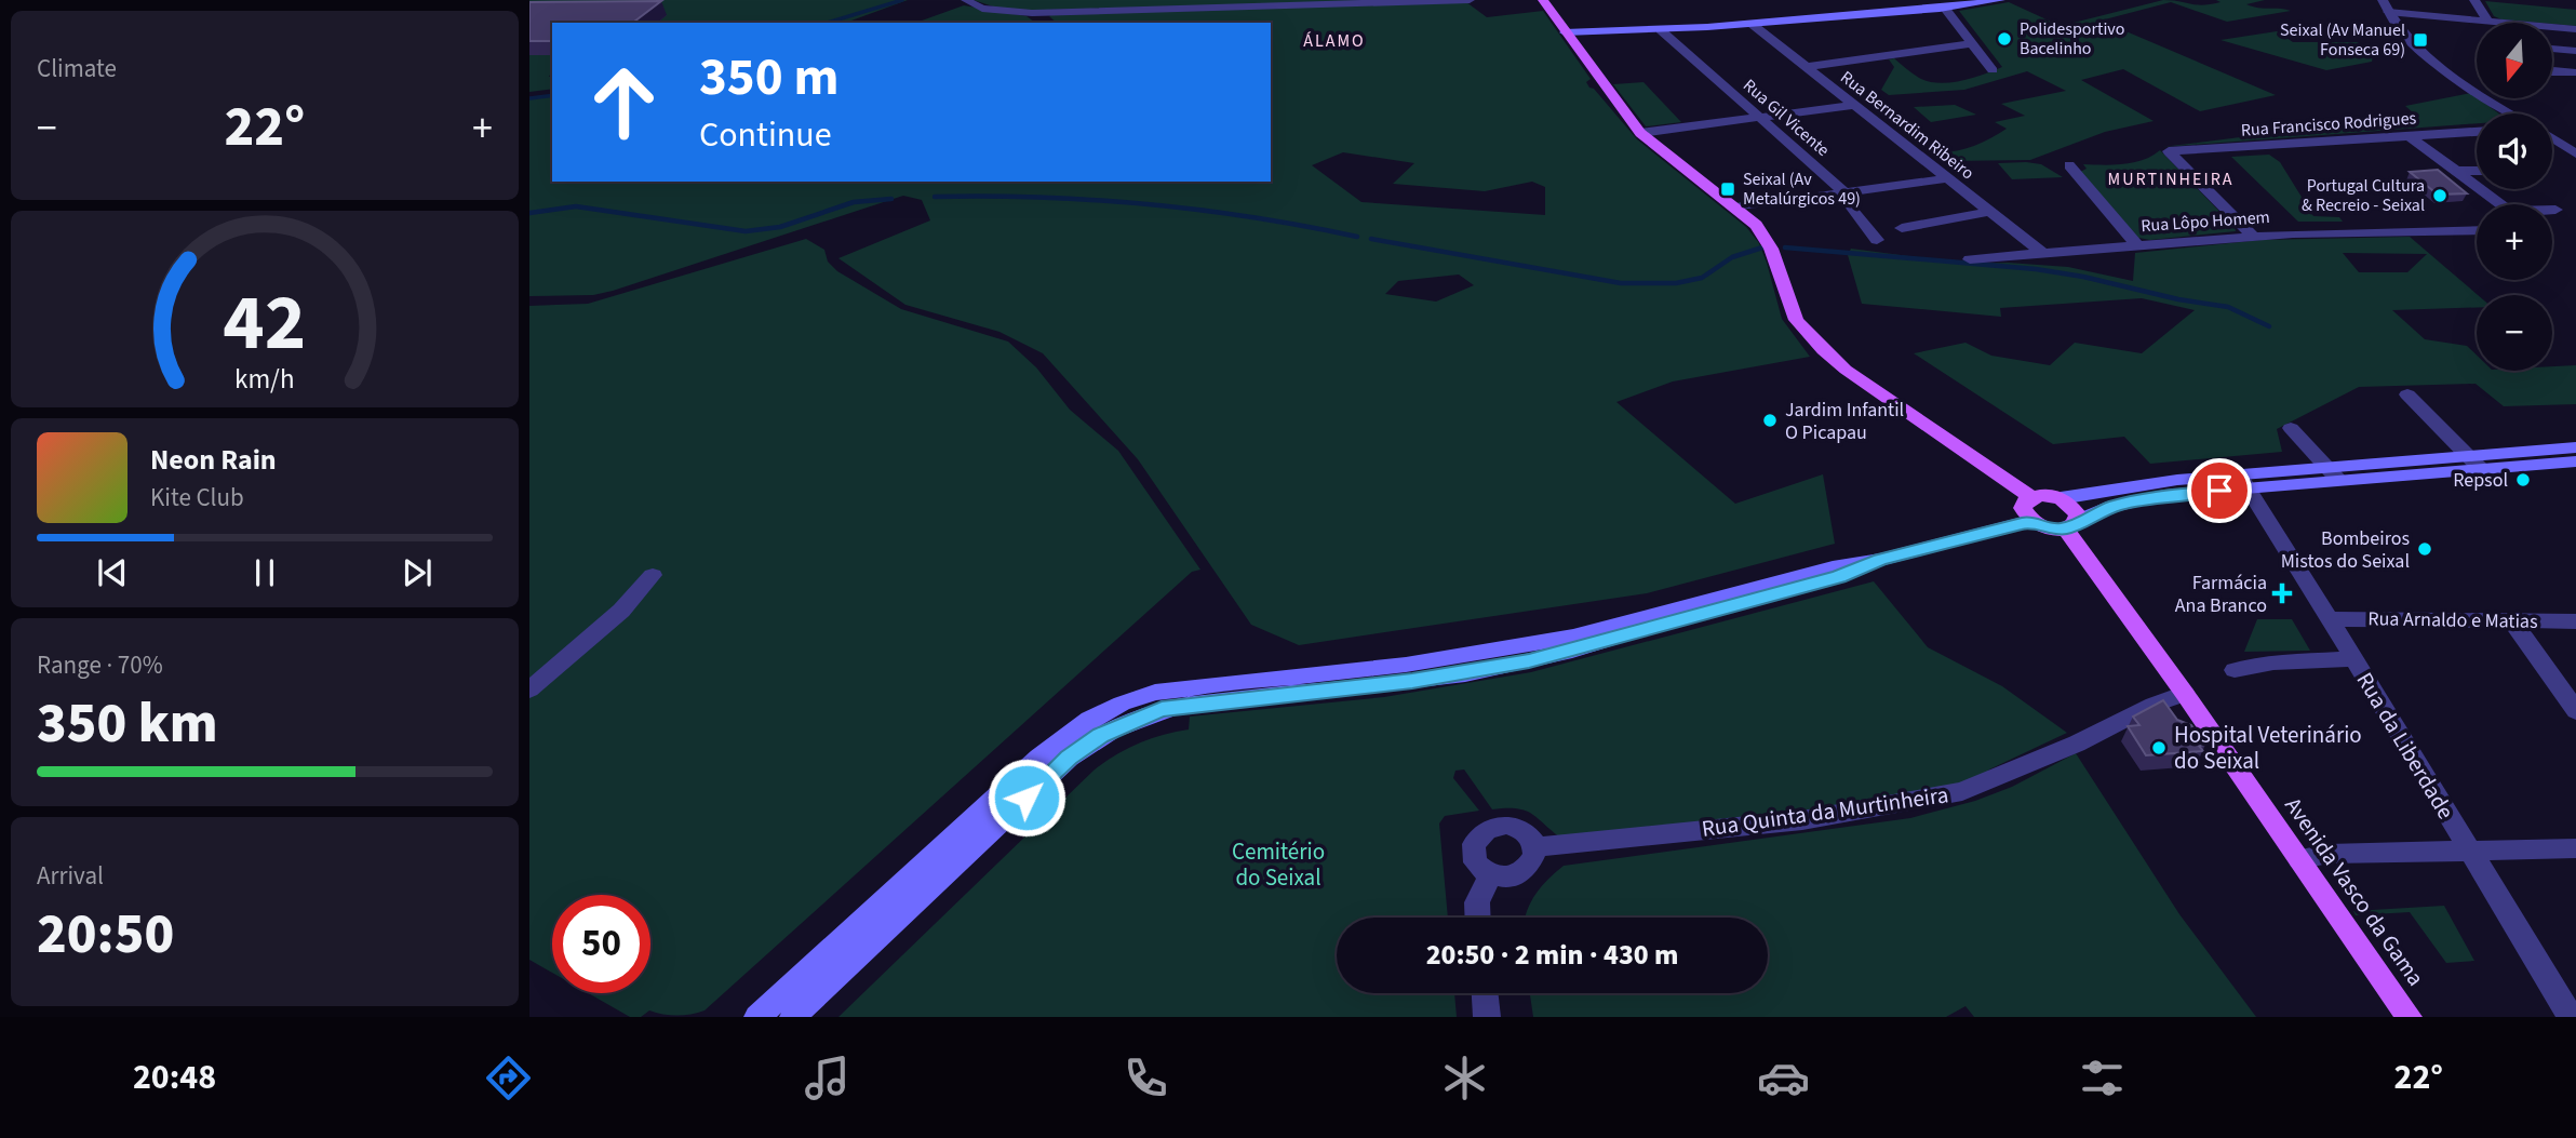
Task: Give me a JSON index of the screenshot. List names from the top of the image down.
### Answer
{
  "streets": {
    "main road": ["Avenida Vasco da Gama"],
    "street": [
      "Rua Gil Vicente",
      "Rua Francisco Rodrigues",
      "Rua Bernardim Ribeiro",
      "Rua Lôpo Homem",
      "Rua Arnaldo e Matias",
      "Rua da Liberdade",
      "Rua Quinta da Murtinheira"
    ]
  },
  "crossings": [
    ["Rua Francisco Rodrigues", "Rua Lôpo Homem"],
    ["Rua Bernardim Ribeiro", "Rua Lôpo Homem"],
    ["Rua Arnaldo e Matias", "Rua da Liberdade"],
    ["Rua Quinta da Murtinheira", "Avenida Vasco da Gama"]
  ],
  "districts": ["ÁLAMO", "MURTINHEIRA"],
  "parks": ["Cemitério do Seixal"],
  "places": {
    "other": [
      "Polidesportivo Bacelinho",
      "Portugal Cultura & Recreio - Seixal",
      "Jardim Infantil O Picapau",
      "Repsol",
      "Bombeiros Mistos do Seixal",
      "Hospital Veterinário do Seixal"
    ],
    "transit": ["Seixal (Av Manuel Fonseca 69)", "Seixal (Av Metalúrgicos 49)"],
    "health": ["Farmácia Ana Branco"]
  },
  "north": "bottom",
  "page": {
    "tile": [
      "Climate",
      ["Range · 70%", "350 km"],
      ["Arrival", "20:50"]
    ],
    "map_buttons": ["+", "−"],
    "turn": ["350 m", "Continue"],
    "heat": ["−", "22°", "+"],
    "song": ["Neon Rain", "Kite Club"],
    "limit": "50",
    "trip": "20:50 · 2 min · 430 m",
    "tabs": ["20:48", "22°"],
    "gauge": ["42", "km/h"]
  }
}
